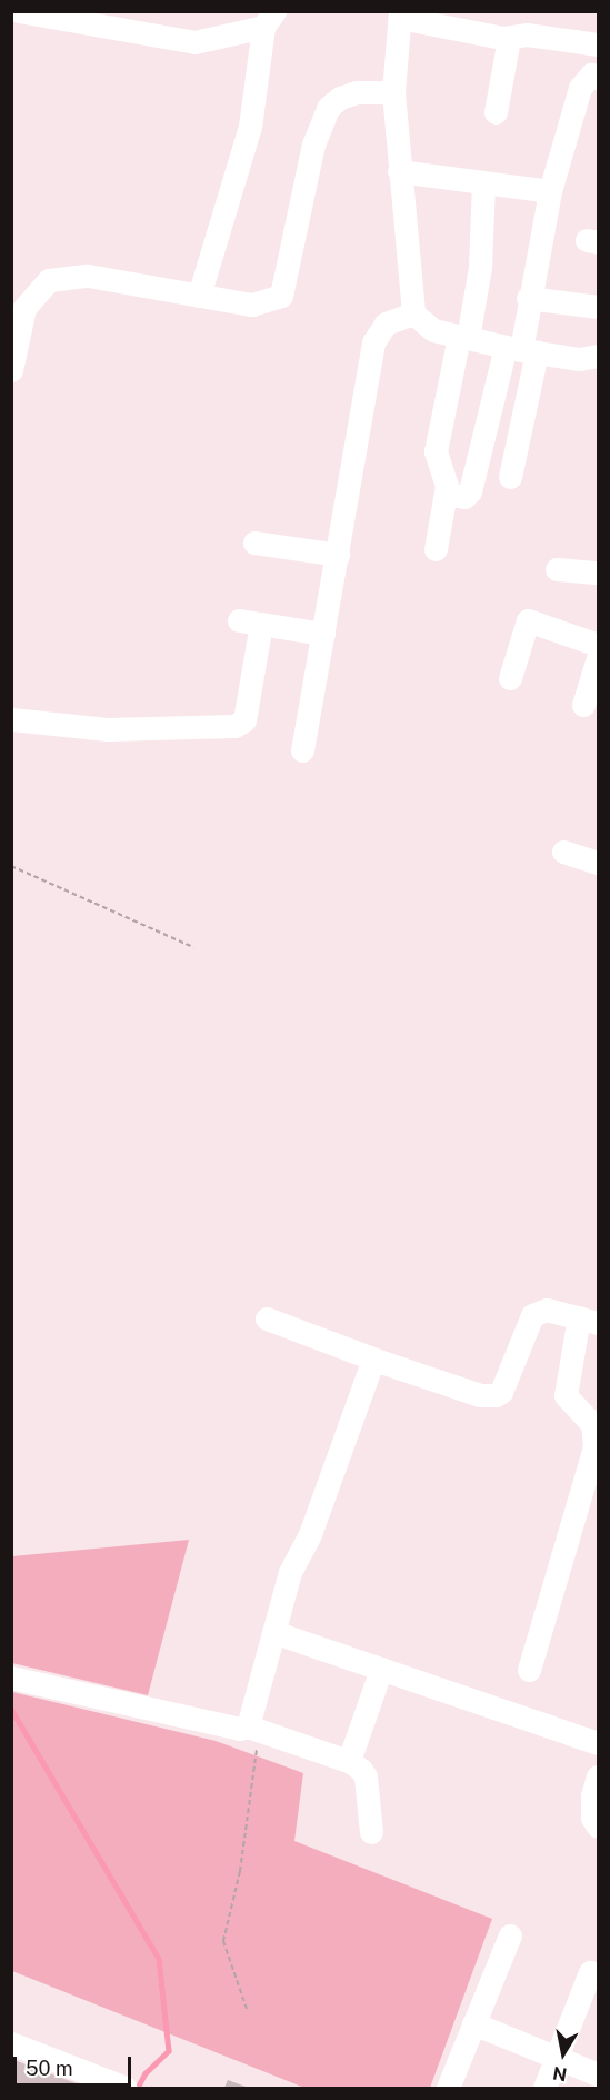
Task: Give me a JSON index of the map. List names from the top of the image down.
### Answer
{
  "scale_bar": "50 m",
  "north": "bottom"
}
